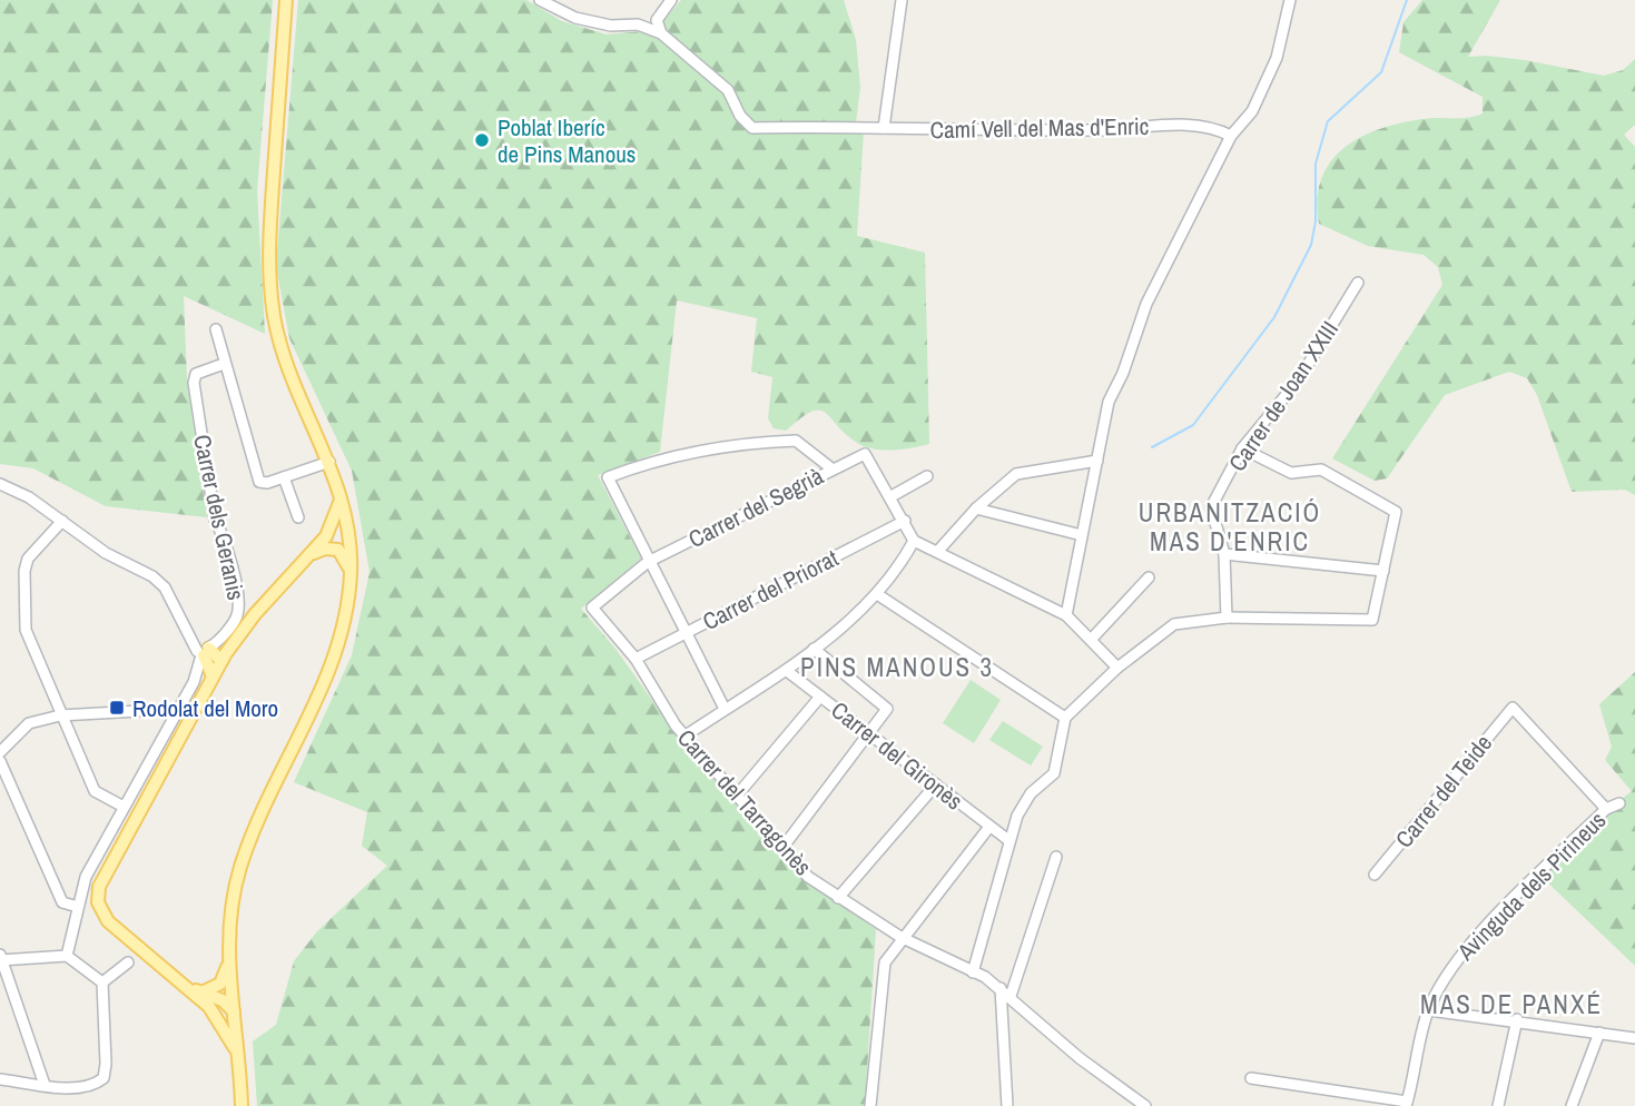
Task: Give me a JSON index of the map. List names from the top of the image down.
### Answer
{
  "streets": {
    "street": [
      "Camí Vell del Mas d'Enric",
      "Carrer de Joan XXIII",
      "Carrer del Segrià",
      "Carrer dels Geranis",
      "Carrer del Priorat",
      "Carrer del Gironès",
      "Carrer del Teide",
      "Carrer del Tarragonès",
      "Avinguda dels Pirineus"
    ]
  },
  "crossings": [
    ["Carrer del Segrià", "Carrer del Tarragonès"],
    ["Carrer del Priorat", "Carrer del Tarragonès"],
    ["Carrer del Teide", "Avinguda dels Pirineus"]
  ],
  "districts": ["URBANITZACIÓ MAS D'ENRIC", "PINS MANOUS 3", "MAS DE PANXÉ"],
  "places": {
    "other": ["Poblat Iberíc de Pins Manous"],
    "transit": ["Rodolat del Moro"]
  }
}
